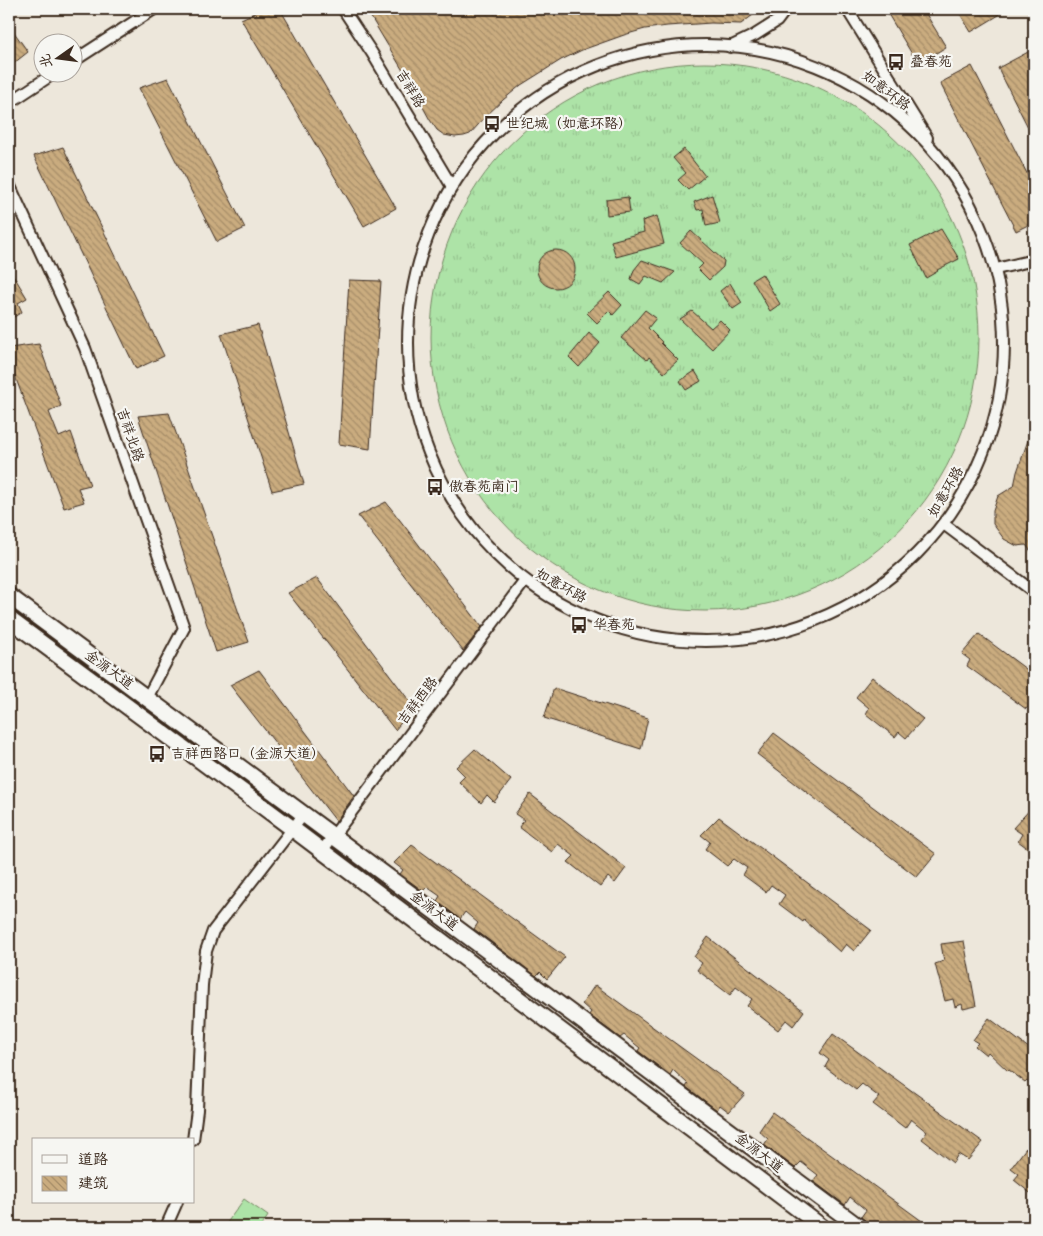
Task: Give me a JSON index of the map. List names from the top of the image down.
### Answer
{
  "streets": {
    "street": [
      "吉祥路",
      "如意环路",
      "吉祥北路",
      "金源大道",
      "吉祥西路"
    ]
  },
  "crossings": [
    ["吉祥路", "如意环路"],
    ["如意环路", "吉祥西路"],
    ["吉祥北路", "金源大道"],
    ["金源大道", "吉祥西路"]
  ],
  "places": {
    "bus stop": [
      "叠春苑",
      "世纪城（如意环路）",
      "傲春苑南门",
      "华春苑",
      "吉祥西路口（金源大道）"
    ]
  },
  "legend": ["道路", "建筑"],
  "north": "left"
}
